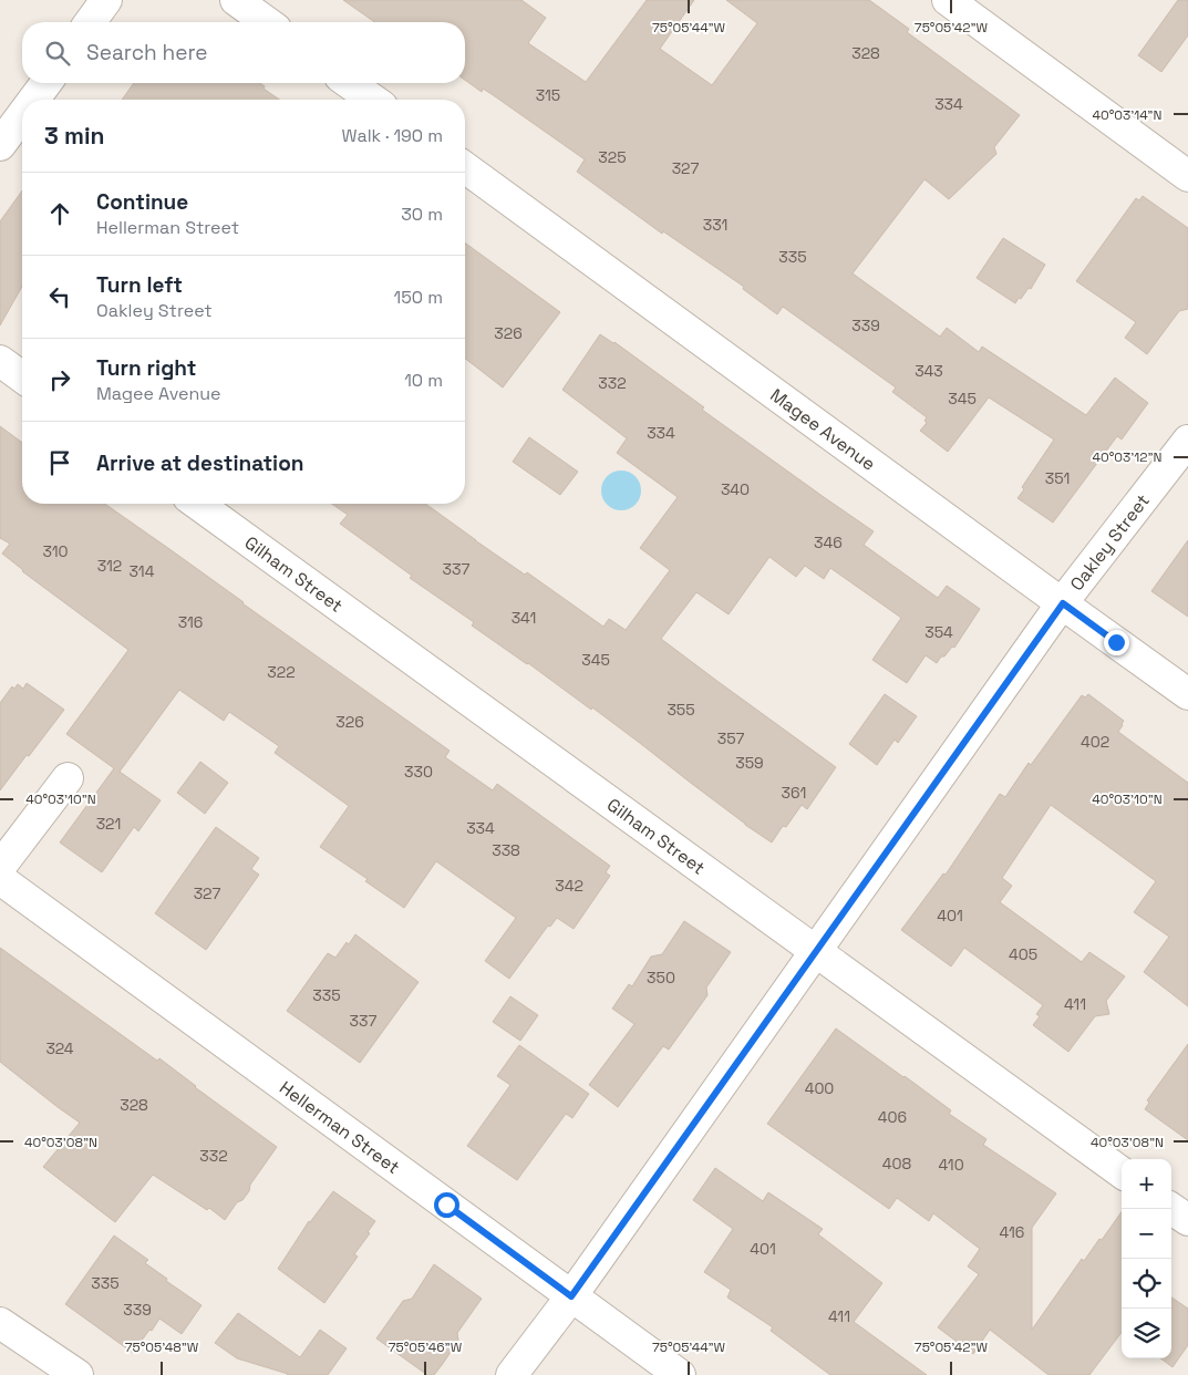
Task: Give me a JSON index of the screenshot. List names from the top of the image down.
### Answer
{
  "streets": {
    "street": [
      "Magee Avenue",
      "Oakley Street",
      "Gilham Street",
      "Hellerman Street"
    ]
  },
  "crossings": [
    ["Magee Avenue", "Oakley Street"],
    ["Oakley Street", "Gilham Street"],
    ["Oakley Street", "Hellerman Street"]
  ],
  "house_numbers": [
    "328",
    "315",
    "334",
    "325",
    "327",
    "331",
    "335",
    "339",
    "326",
    "343",
    "332",
    "345",
    "334",
    "351",
    "340",
    "346",
    "310",
    "312",
    "337",
    "314",
    "341",
    "316",
    "354",
    "345",
    "322",
    "355",
    "326",
    "357",
    "402",
    "359",
    "330",
    "361",
    "321",
    "334",
    "338",
    "342",
    "327",
    "401",
    "405",
    "350",
    "335",
    "411",
    "337",
    "324",
    "400",
    "328",
    "406",
    "332",
    "408",
    "410",
    "416",
    "401",
    "335",
    "339",
    "411"
  ],
  "page": {
    "search": "Search here",
    "heading": ["3 min", "Walk · 190 m"],
    "list": [
      ["Continue", "Hellerman Street", "30 m"],
      ["Turn left", "Oakley Street", "150 m"],
      ["Turn right", "Magee Avenue", "10 m"],
      "Arrive at destination"
    ],
    "map_buttons": ["+", "−"]
  },
  "coordinates": [
    "75°05'44\"W",
    "75°05'42\"W",
    "40°03'14\"N",
    "40°03'12\"N",
    "40°03'10\"N",
    "40°03'08\"N",
    "75°05'48\"W",
    "75°05'46\"W"
  ]
}
